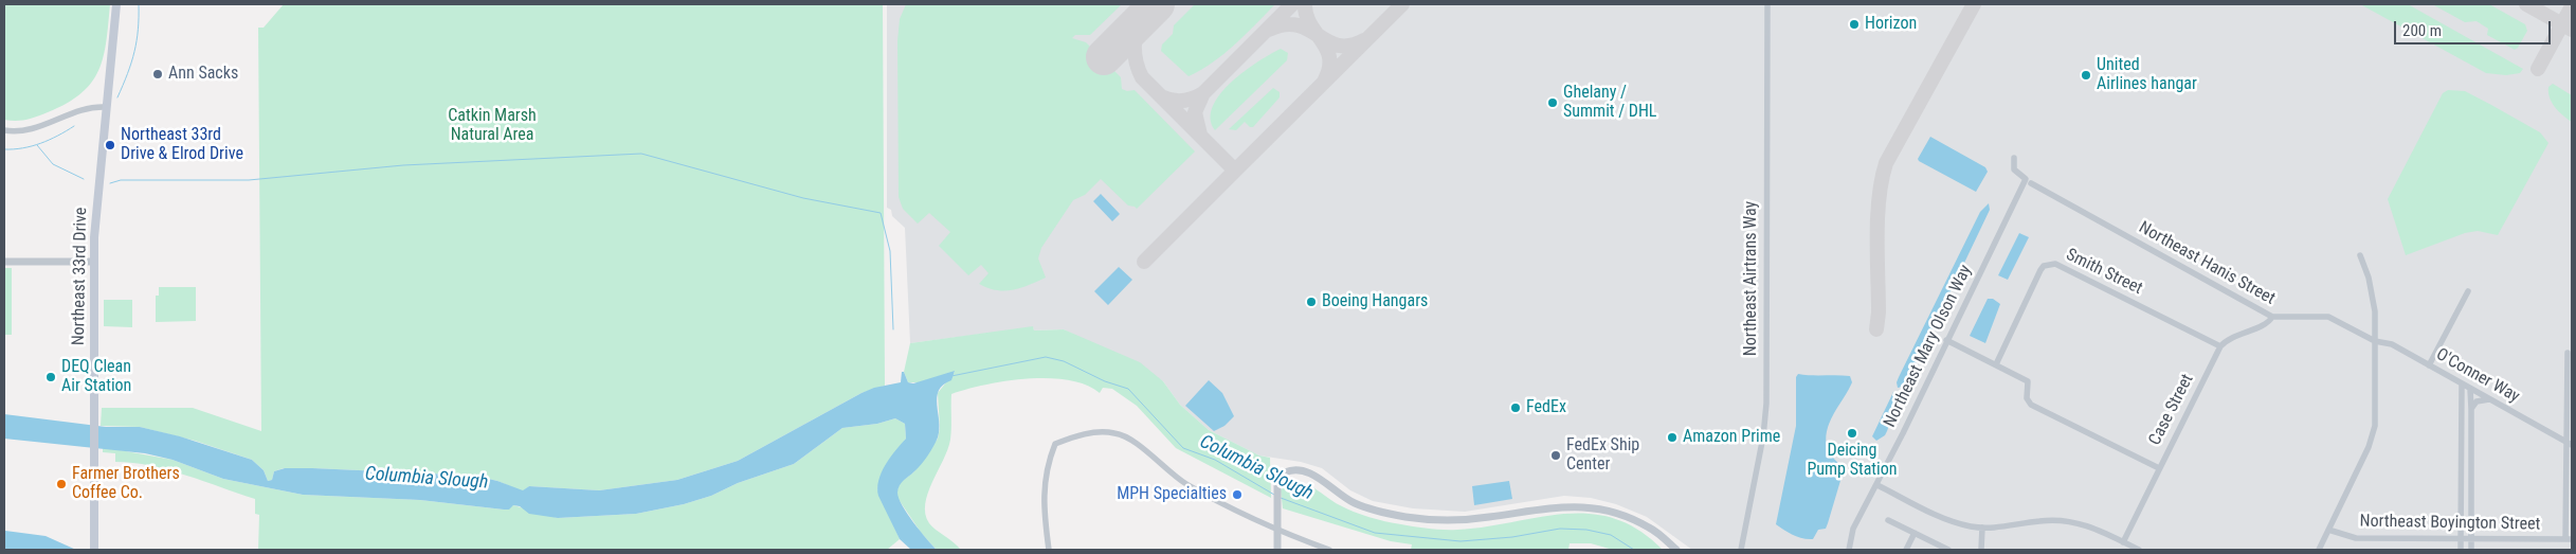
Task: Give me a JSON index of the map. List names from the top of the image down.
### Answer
{
  "streets": {
    "main road": ["Northeast 33rd Drive"],
    "street": [
      "Northeast Hanis Street",
      "Smith Street",
      "Northeast Airtrans Way",
      "Northeast Mary Olson Way",
      "O'Conner Way",
      "Case Street",
      "Northeast Boyington Street"
    ]
  },
  "crossings": [
    ["Northeast Hanis Street", "O'Conner Way"],
    ["Smith Street", "Case Street"]
  ],
  "water": ["Columbia Slough"],
  "parks": ["Catkin Marsh Natural Area"],
  "places": [
    "Horizon",
    "Ann Sacks",
    "United Airlines hangar",
    "Ghelany / Summit / DHL",
    "Northeast 33rd Drive & Elrod Drive",
    "Boeing Hangars",
    "DEQ Clean Air Station",
    "FedEx",
    "Deicing Pump Station",
    "Amazon Prime",
    "FedEx Ship Center",
    "Farmer Brothers Coffee Co.",
    "MPH Specialties"
  ],
  "scale_bar": "200 m"
}
